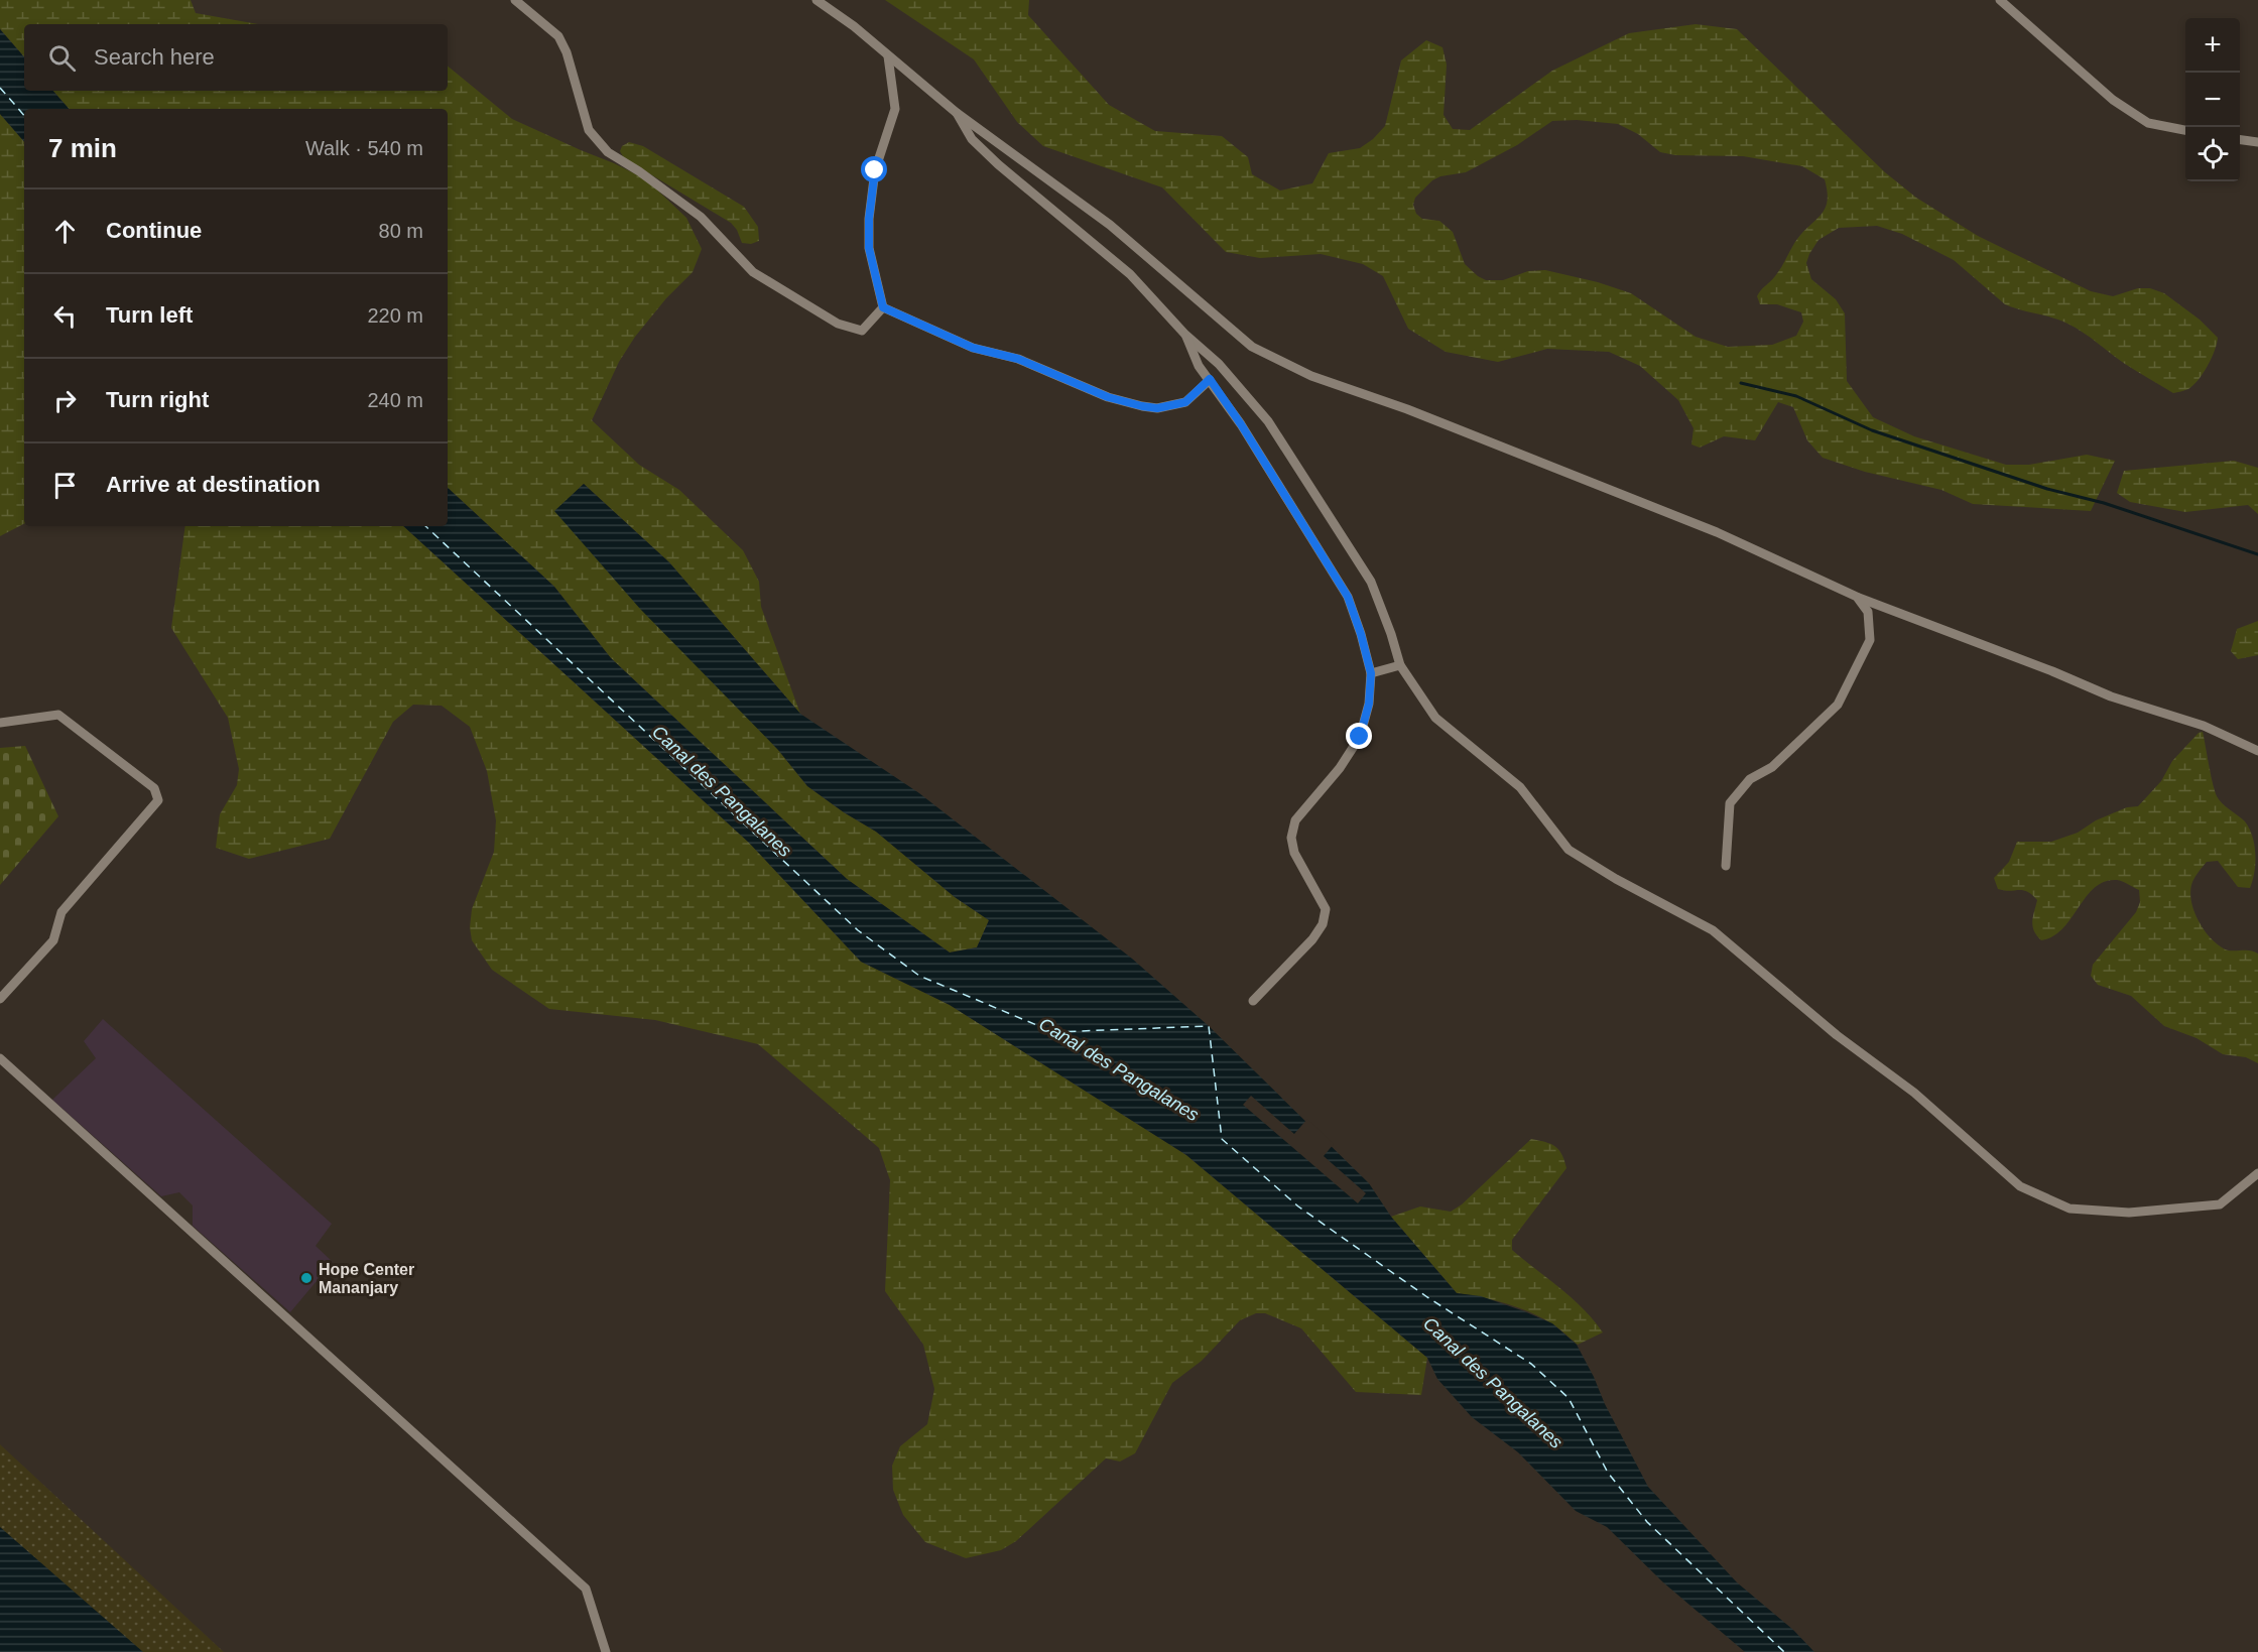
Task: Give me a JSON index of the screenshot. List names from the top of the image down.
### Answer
{
  "water": ["Canal des Pangalanes"],
  "places": ["Hope Center Mananjary"],
  "page": {
    "map_buttons": ["+", "−"],
    "search": "Search here",
    "heading": ["7 min", "Walk · 540 m"],
    "list": [
      ["Continue", "80 m"],
      ["Turn left", "220 m"],
      ["Turn right", "240 m"],
      "Arrive at destination"
    ]
  }
}
